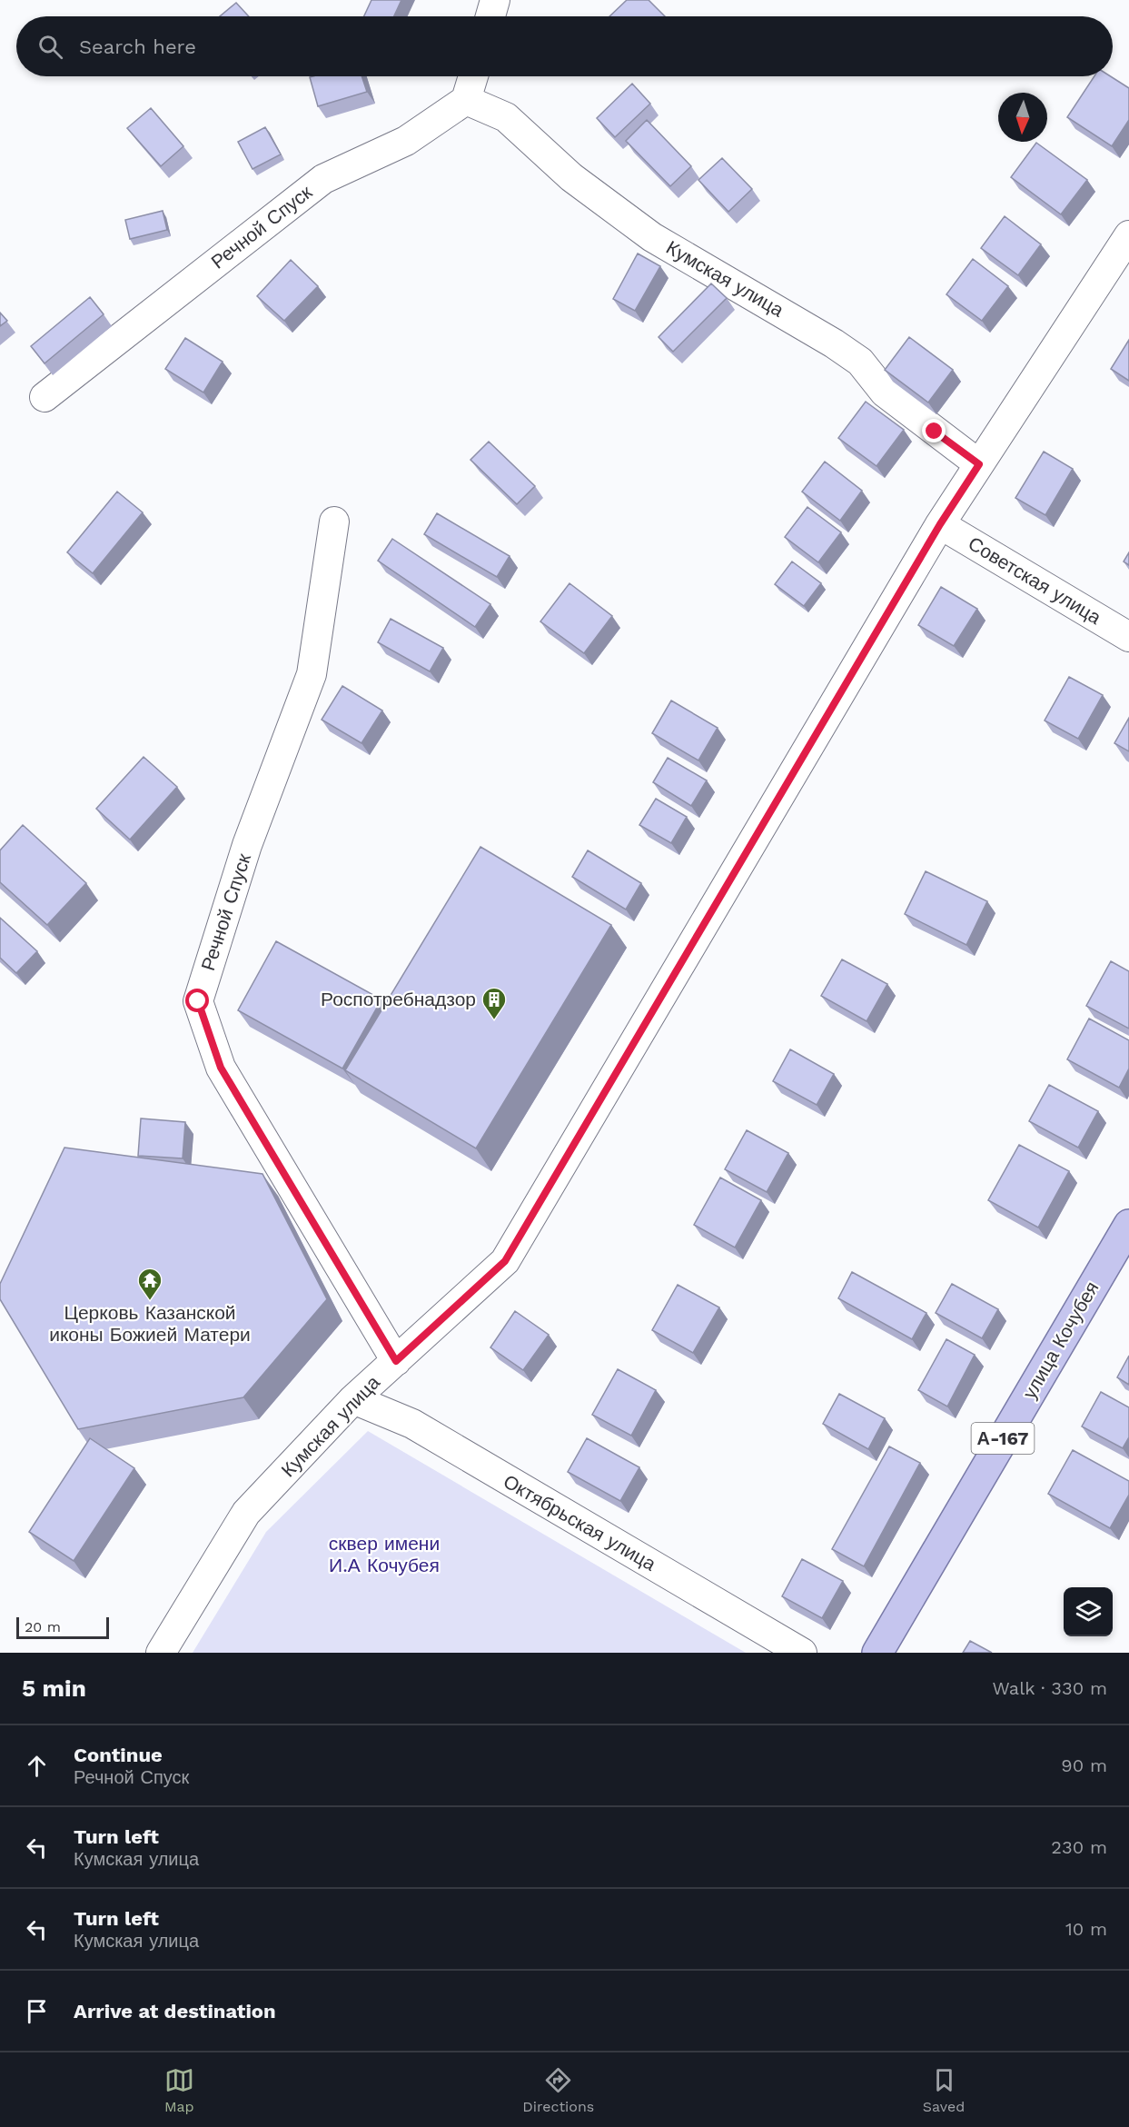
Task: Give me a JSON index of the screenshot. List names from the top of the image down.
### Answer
{
  "streets": {
    "main road": ["улица Кочубея", "А-167"],
    "street": [
      "Речной Спуск",
      "Кумская улица",
      "Советская улица",
      "Октябрьская улица"
    ]
  },
  "crossings": [
    ["Речной Спуск", "Кумская улица"],
    ["Кумская улица", "Советская улица"],
    ["Кумская улица", "Октябрьская улица"]
  ],
  "parks": ["сквер имени И.А Кочубея"],
  "places": {
    "building": ["Роспотребнадзор"],
    "temple": ["Церковь Казанской иконы Божией Матери"]
  },
  "scale_bar": "20 m",
  "north": "bottom",
  "page": {
    "search": "Search here",
    "scale": "20 m",
    "heading": ["5 min", "Walk · 330 m"],
    "list": [
      ["Continue", "Речной Спуск", "90 m"],
      ["Turn left", "Кумская улица", "230 m"],
      ["Turn left", "Кумская улица", "10 m"],
      "Arrive at destination"
    ],
    "nav": ["Map", "Directions", "Saved"]
  }
}
